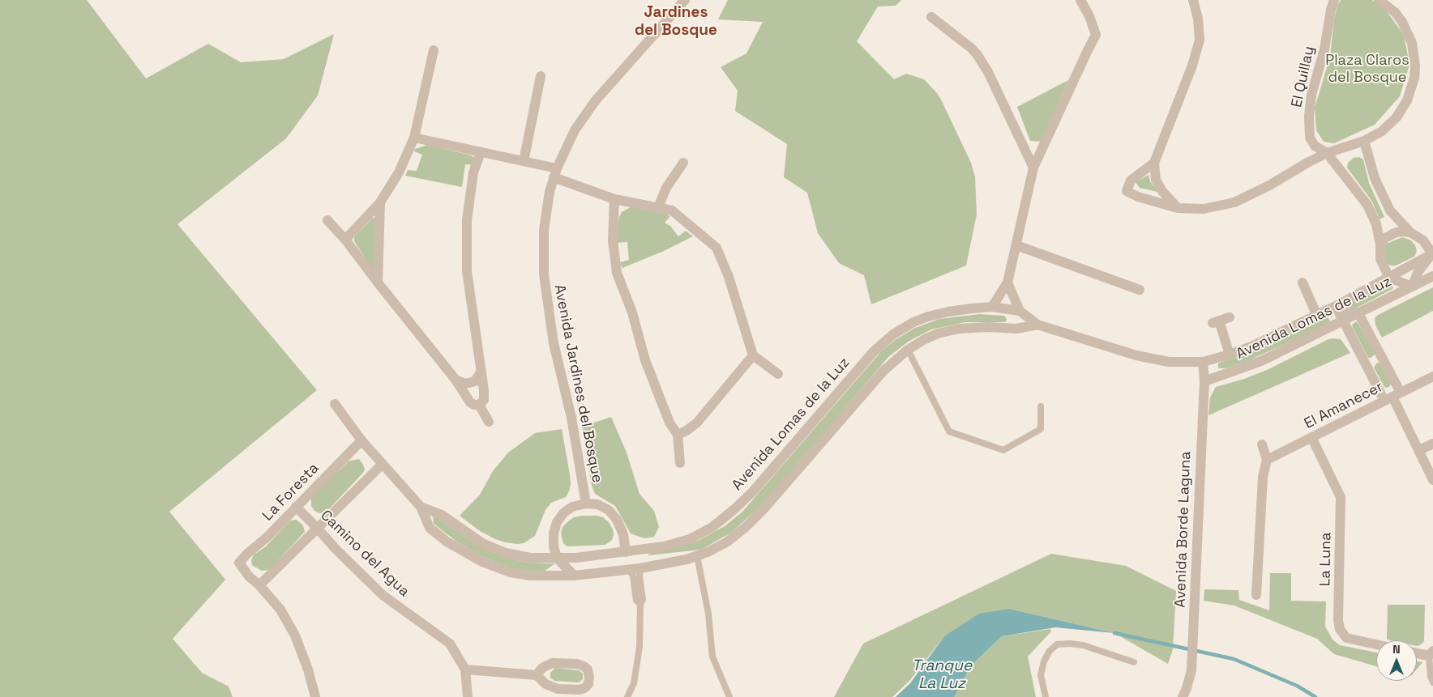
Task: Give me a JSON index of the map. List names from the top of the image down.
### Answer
{
  "streets": {
    "street": [
      "El Quillay",
      "Avenida Lomas de la Luz",
      "Avenida Jardines del Bosque",
      "El Amanecer",
      "La Foresta",
      "Avenida Borde Laguna",
      "Camino del Agua",
      "La Luna"
    ]
  },
  "crossings": [
    ["El Quillay", "Avenida Lomas de la Luz"],
    ["Avenida Lomas de la Luz", "Avenida Jardines del Bosque"],
    ["Avenida Lomas de la Luz", "La Foresta"],
    ["Avenida Lomas de la Luz", "Avenida Borde Laguna"],
    ["El Amanecer", "La Luna"],
    ["La Foresta", "Camino del Agua"]
  ],
  "districts": ["Jardines del Bosque"],
  "water": ["Tranque La Luz"],
  "parks": ["Plaza Claros del Bosque"],
  "north": "top"
}
